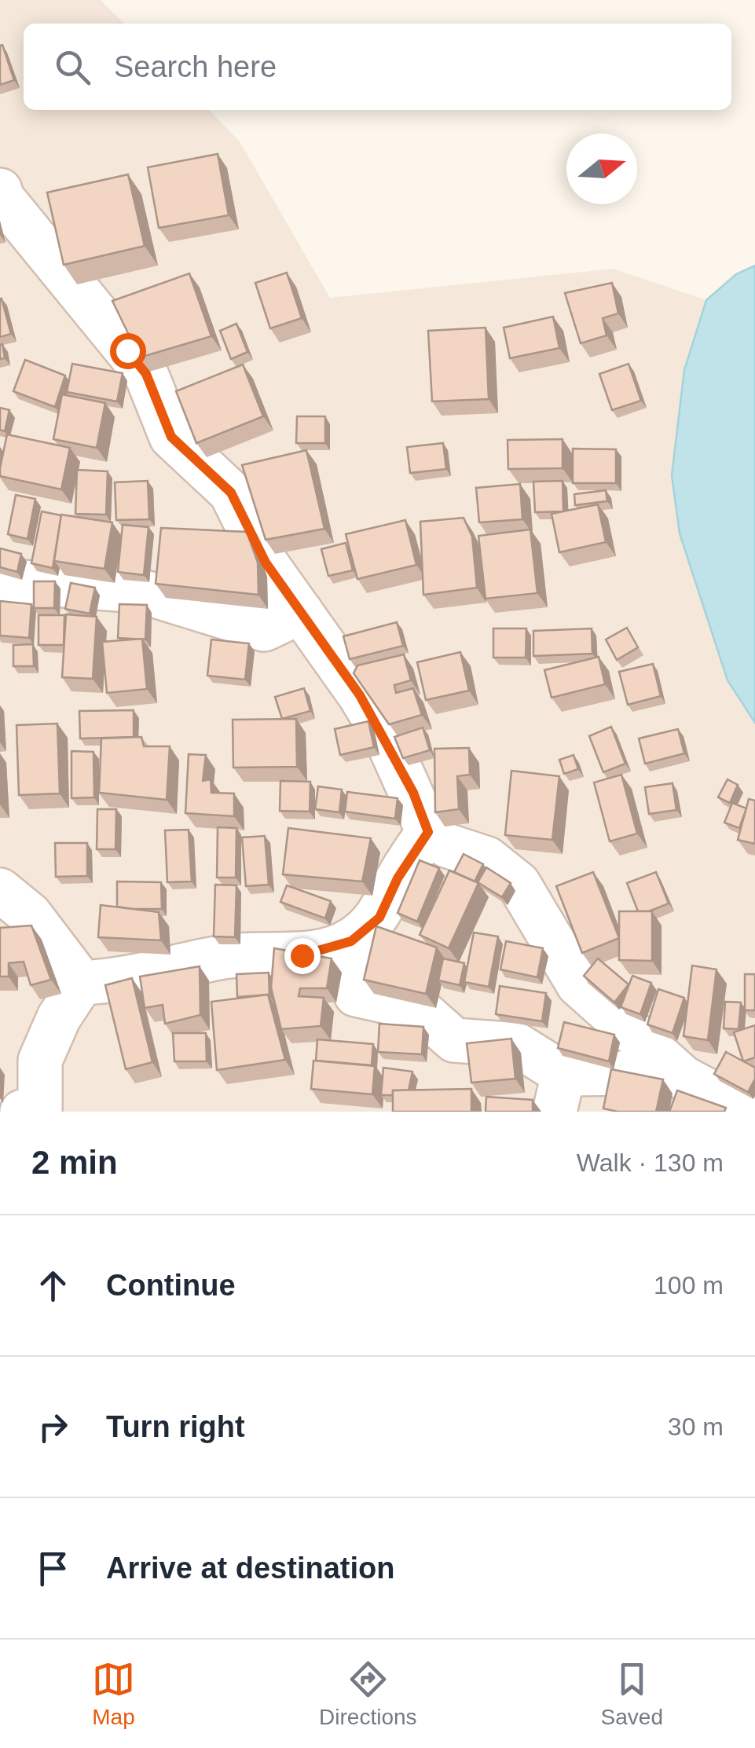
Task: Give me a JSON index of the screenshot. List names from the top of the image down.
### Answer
{
  "north": "right",
  "page": {
    "search": "Search here",
    "heading": ["2 min", "Walk · 130 m"],
    "list": [
      ["Continue", "100 m"],
      ["Turn right", "30 m"],
      "Arrive at destination"
    ],
    "nav": ["Map", "Directions", "Saved"]
  }
}
